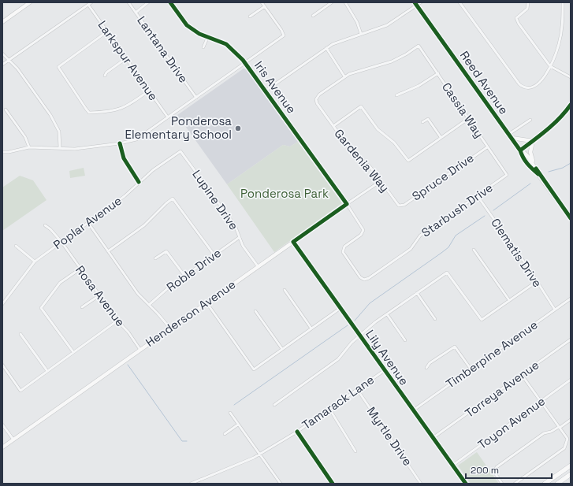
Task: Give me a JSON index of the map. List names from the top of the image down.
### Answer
{
  "streets": {
    "street": [
      "Lantana Drive",
      "Larkspur Avenue",
      "Reed Avenue",
      "Iris Avenue",
      "Cassia Way",
      "Gardenia Way",
      "Spruce Drive",
      "Lupine Drive",
      "Starbush Drive",
      "Poplar Avenue",
      "Clematis Drive",
      "Roble Drive",
      "Rosa Avenue",
      "Henderson Avenue",
      "Timberpine Avenue",
      "Lily Avenue",
      "Torreya Avenue",
      "Tamarack Lane",
      "Toyon Avenue",
      "Myrtle Drive"
    ]
  },
  "crossings": [
    ["Iris Avenue", "Starbush Drive"],
    ["Iris Avenue", "Henderson Avenue"],
    ["Cassia Way", "Gardenia Way"],
    ["Cassia Way", "Spruce Drive"],
    ["Cassia Way", "Starbush Drive"],
    ["Gardenia Way", "Spruce Drive"],
    ["Gardenia Way", "Henderson Avenue"],
    ["Lupine Drive", "Poplar Avenue"],
    ["Lupine Drive", "Roble Drive"],
    ["Lupine Drive", "Henderson Avenue"],
    ["Starbush Drive", "Clematis Drive"],
    ["Poplar Avenue", "Rosa Avenue"],
    ["Clematis Drive", "Timberpine Avenue"],
    ["Rosa Avenue", "Henderson Avenue"],
    ["Henderson Avenue", "Lily Avenue"],
    ["Timberpine Avenue", "Lily Avenue"],
    ["Lily Avenue", "Torreya Avenue"],
    ["Lily Avenue", "Tamarack Lane"],
    ["Lily Avenue", "Toyon Avenue"],
    ["Tamarack Lane", "Myrtle Drive"]
  ],
  "parks": ["Ponderosa Park"],
  "places": ["Ponderosa Elementary School"],
  "scale_bar": "200 m"
}
